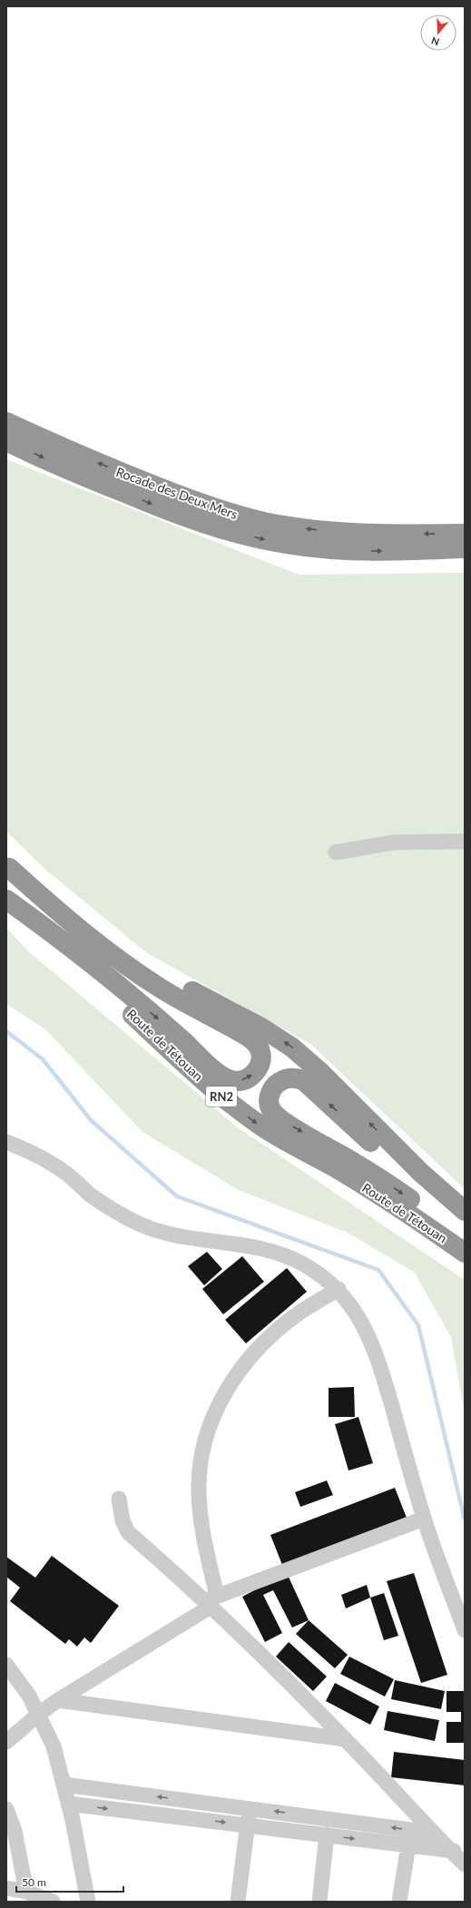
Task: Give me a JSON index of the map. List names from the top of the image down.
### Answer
{
  "streets": {
    "highway": ["Rocade des Deux Mers", "Route de Tétouan", "RN2"]
  },
  "scale_bar": "50 m",
  "north": "bottom"
}
